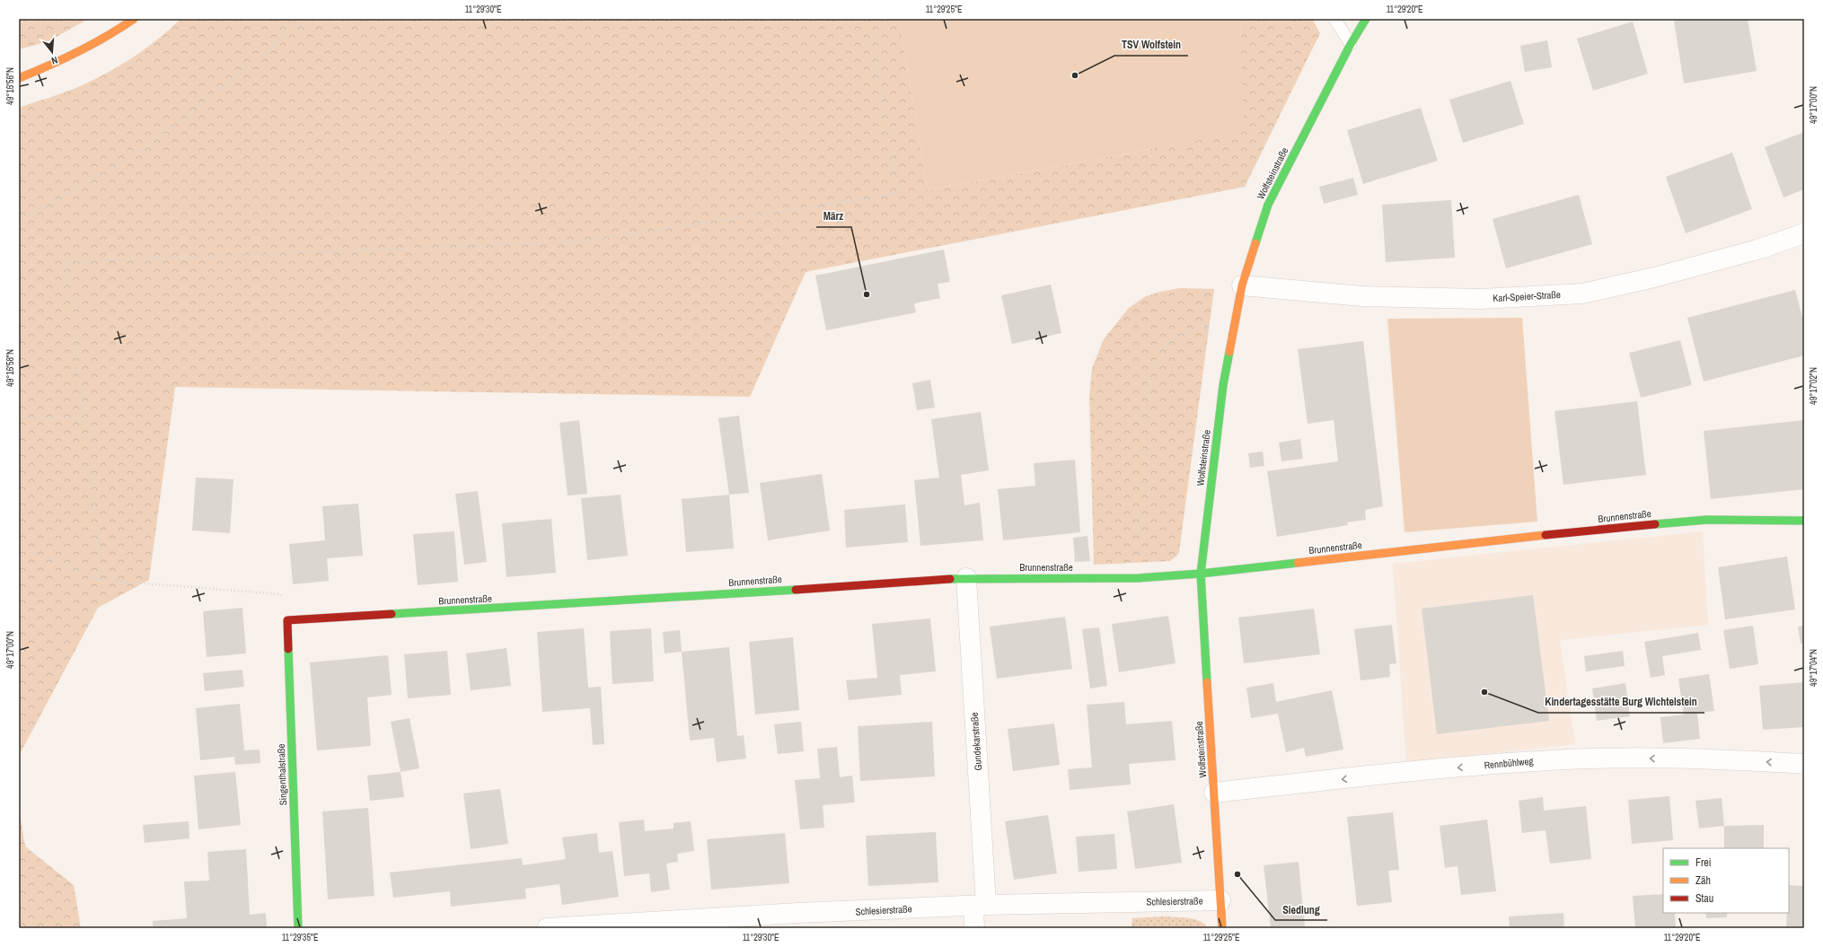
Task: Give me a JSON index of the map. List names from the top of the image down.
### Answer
{
  "streets": {
    "street": [
      "Wolfsteinstraße",
      "Karl-Speier-Straße",
      "Brunnenstraße",
      "Gundekarstraße",
      "Rennbühlweg",
      "Singenthalstraße",
      "Schlesierstraße"
    ]
  },
  "crossings": [
    ["Wolfsteinstraße", "Karl-Speier-Straße"],
    ["Wolfsteinstraße", "Brunnenstraße"],
    ["Wolfsteinstraße", "Rennbühlweg"],
    ["Wolfsteinstraße", "Schlesierstraße"],
    ["Brunnenstraße", "Gundekarstraße"],
    ["Brunnenstraße", "Singenthalstraße"],
    ["Gundekarstraße", "Schlesierstraße"]
  ],
  "one_way": ["Rennbühlweg"],
  "places": [
    "TSV Wolfstein",
    "März",
    "Kindertagesstätte Burg Wichtelstein",
    "Siedlung"
  ],
  "legend": ["Frei", "Zäh", "Stau"],
  "north": "bottom",
  "coordinates": [
    "11°29'30\"E",
    "11°29'25\"E",
    "11°29'20\"E",
    "49°16'56\"N",
    "49°17'00\"N",
    "49°16'58\"N",
    "49°17'02\"N",
    "49°17'04\"N",
    "11°29'35\"E"
  ]
}
